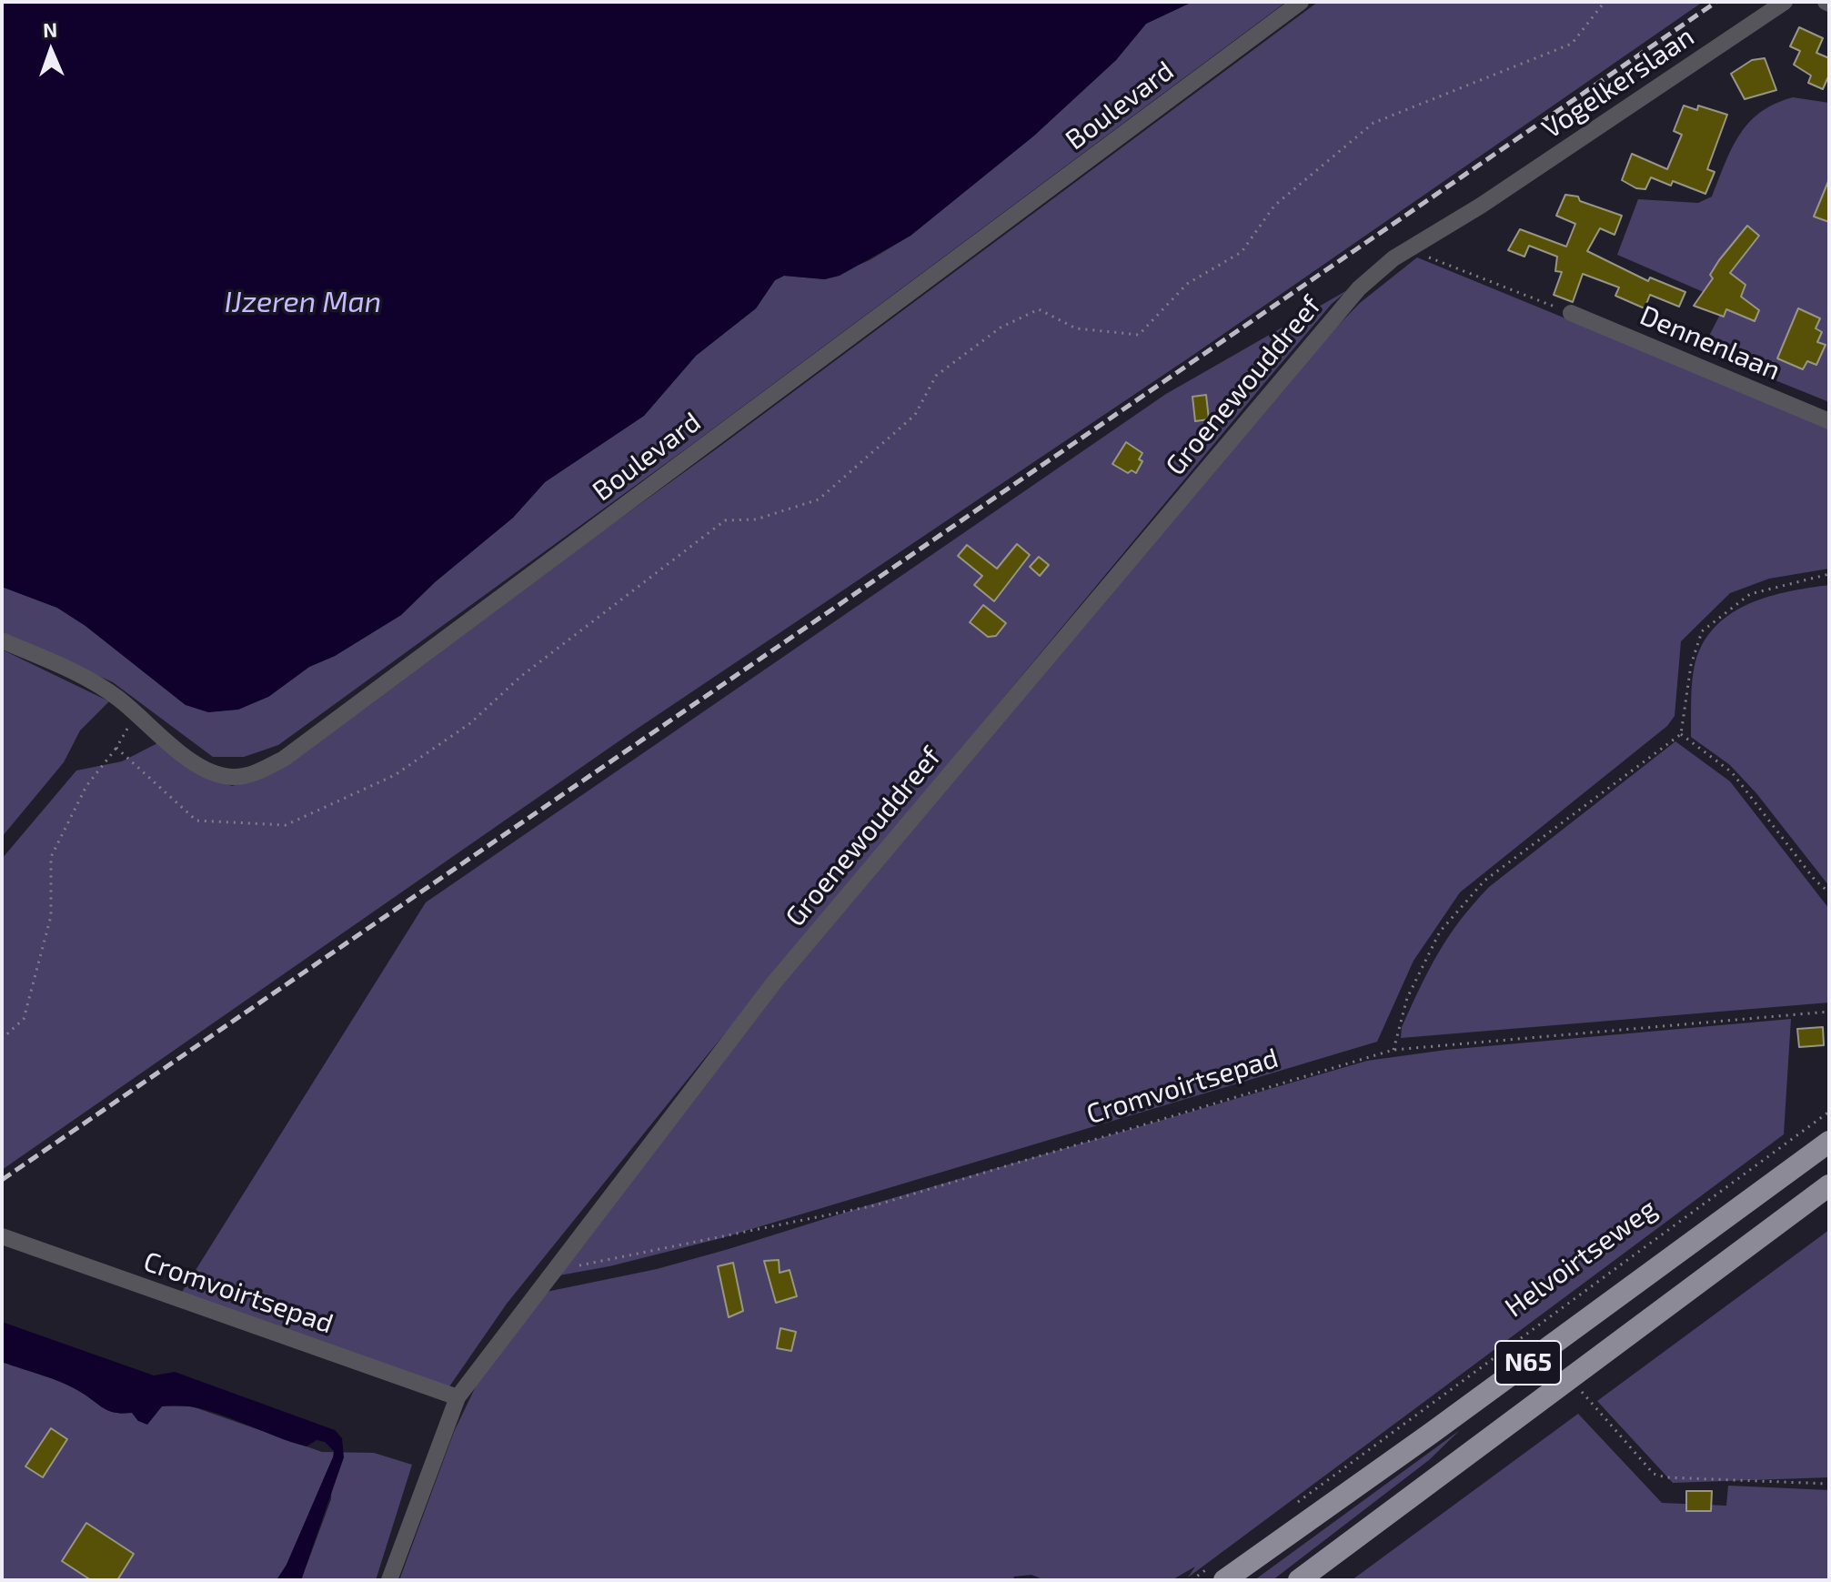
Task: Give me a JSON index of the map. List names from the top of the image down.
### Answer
{
  "streets": {
    "main road": ["Helvoirtseweg", "N65"],
    "street": [
      "Vogelkerslaan",
      "Boulevard",
      "Dennenlaan",
      "Groenewouddreef",
      "Cromvoirtsepad"
    ]
  },
  "crossings": [
    ["Vogelkerslaan", "Groenewouddreef"],
    ["Groenewouddreef", "Cromvoirtsepad"]
  ],
  "water": ["IJzeren Man"],
  "north": "top"
}
